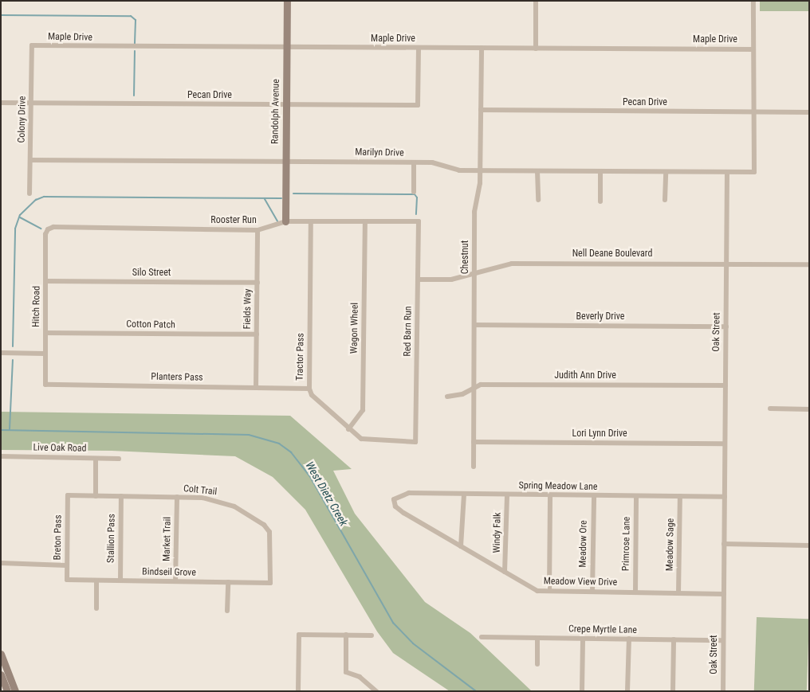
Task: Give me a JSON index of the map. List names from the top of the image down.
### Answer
{
  "streets": {
    "street": [
      "Maple Drive",
      "Pecan Drive",
      "Randolph Avenue",
      "Colony Drive",
      "Marilyn Drive",
      "Rooster Run",
      "Nell Deane Boulevard",
      "Chestnut",
      "Silo Street",
      "Hitch Road",
      "Fields Way",
      "Beverly Drive",
      "Cotton Patch",
      "Wagon Wheel",
      "Red Barn Run",
      "Oak Street",
      "Tractor Pass",
      "Judith Ann Drive",
      "Planters Pass",
      "Lori Lynn Drive",
      "Live Oak Road",
      "Spring Meadow Lane",
      "Colt Trail",
      "Windy Falk",
      "Breton Pass",
      "Stallion Pass",
      "Market Trail",
      "Meadow Ore",
      "Primrose Lane",
      "Meadow Sage",
      "Bindseil Grove",
      "Meadow View Drive",
      "Crepe Myrtle Lane"
    ]
  },
  "crossings": [
    ["Maple Drive", "Pecan Drive"],
    ["Maple Drive", "Randolph Avenue"],
    ["Maple Drive", "Colony Drive"],
    ["Maple Drive", "Chestnut"],
    ["Pecan Drive", "Randolph Avenue"],
    ["Pecan Drive", "Colony Drive"],
    ["Pecan Drive", "Chestnut"],
    ["Randolph Avenue", "Marilyn Drive"],
    ["Randolph Avenue", "Rooster Run"],
    ["Colony Drive", "Marilyn Drive"],
    ["Marilyn Drive", "Chestnut"],
    ["Marilyn Drive", "Oak Street"],
    ["Rooster Run", "Hitch Road"],
    ["Rooster Run", "Fields Way"],
    ["Rooster Run", "Wagon Wheel"],
    ["Rooster Run", "Red Barn Run"],
    ["Rooster Run", "Tractor Pass"],
    ["Nell Deane Boulevard", "Chestnut"],
    ["Nell Deane Boulevard", "Red Barn Run"],
    ["Nell Deane Boulevard", "Oak Street"],
    ["Chestnut", "Beverly Drive"],
    ["Chestnut", "Judith Ann Drive"],
    ["Chestnut", "Lori Lynn Drive"],
    ["Silo Street", "Hitch Road"],
    ["Silo Street", "Fields Way"],
    ["Hitch Road", "Cotton Patch"],
    ["Hitch Road", "Planters Pass"],
    ["Fields Way", "Cotton Patch"],
    ["Fields Way", "Planters Pass"],
    ["Beverly Drive", "Oak Street"],
    ["Wagon Wheel", "Tractor Pass"],
    ["Red Barn Run", "Tractor Pass"],
    ["Oak Street", "Judith Ann Drive"],
    ["Oak Street", "Lori Lynn Drive"],
    ["Oak Street", "Spring Meadow Lane"],
    ["Oak Street", "Meadow View Drive"],
    ["Oak Street", "Crepe Myrtle Lane"],
    ["Tractor Pass", "Planters Pass"],
    ["Spring Meadow Lane", "Windy Falk"],
    ["Spring Meadow Lane", "Meadow Ore"],
    ["Spring Meadow Lane", "Primrose Lane"],
    ["Spring Meadow Lane", "Meadow Sage"],
    ["Spring Meadow Lane", "Meadow View Drive"],
    ["Colt Trail", "Breton Pass"],
    ["Colt Trail", "Stallion Pass"],
    ["Colt Trail", "Market Trail"],
    ["Colt Trail", "Bindseil Grove"],
    ["Windy Falk", "Meadow View Drive"],
    ["Breton Pass", "Bindseil Grove"],
    ["Stallion Pass", "Bindseil Grove"],
    ["Market Trail", "Bindseil Grove"],
    ["Meadow Ore", "Meadow View Drive"],
    ["Primrose Lane", "Meadow View Drive"],
    ["Meadow Sage", "Meadow View Drive"]
  ],
  "water": ["West Dietz Creek"]
}
